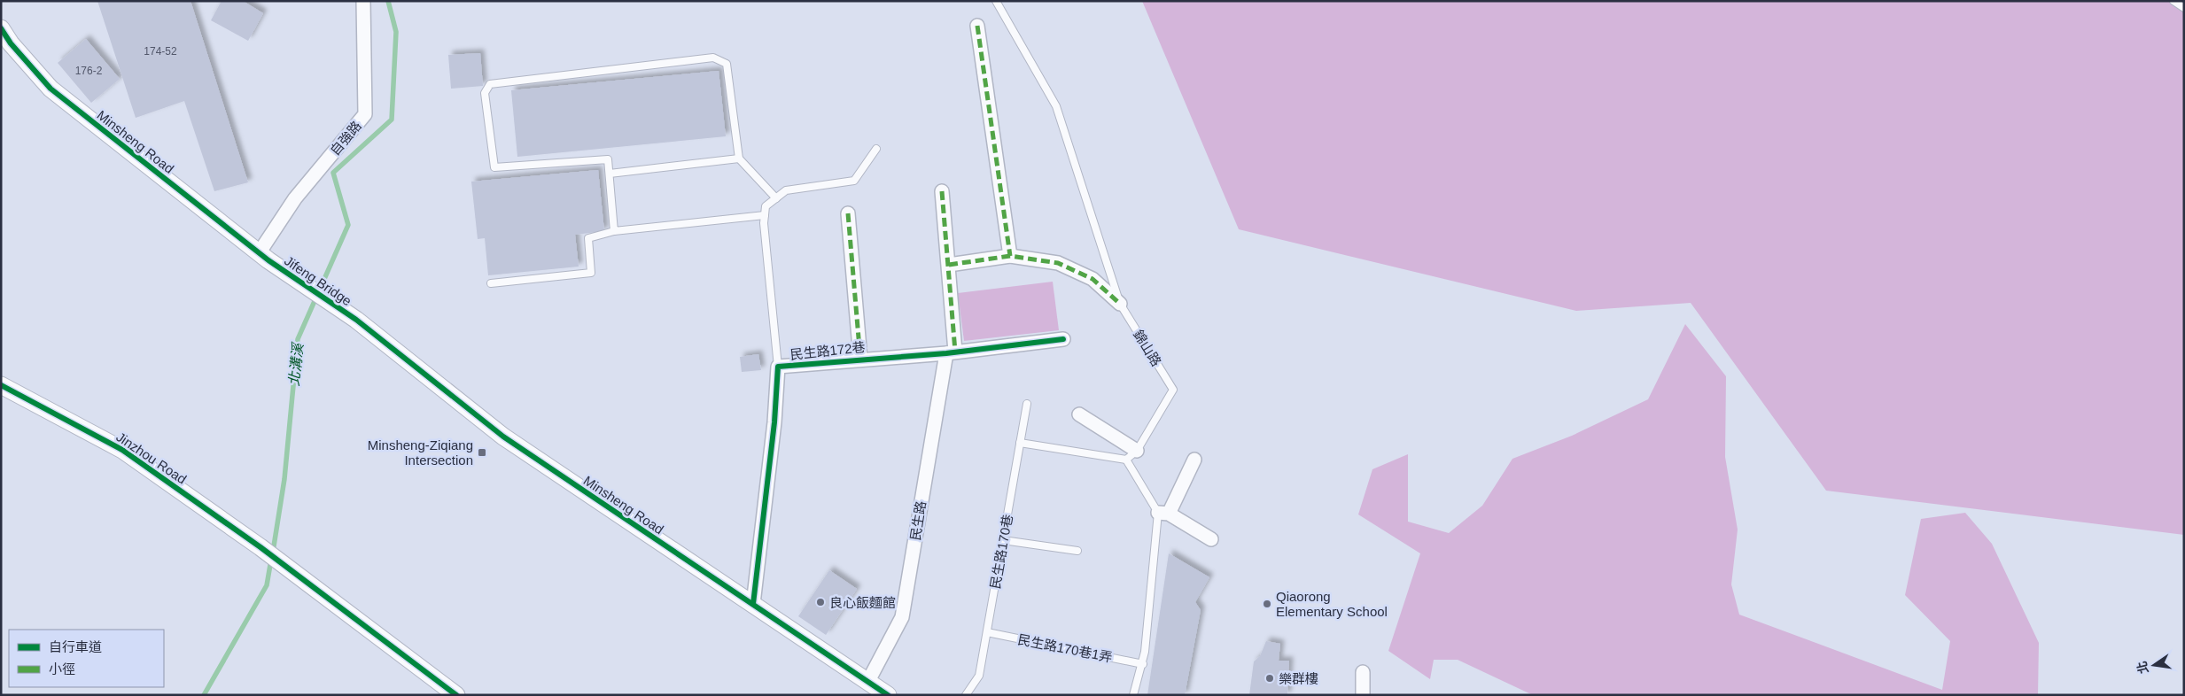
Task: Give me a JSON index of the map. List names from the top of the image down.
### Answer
{
  "streets": {
    "street": [
      "自強路",
      "Minsheng Road",
      "Jifeng Bridge",
      "民生路172巷",
      "Jinzhou Road",
      "民生路"
    ],
    "lane": ["錦山路", "民生路170巷", "民生路170巷1弄"]
  },
  "crossings": [
    ["自強路", "Minsheng Road"],
    ["自強路", "Jifeng Bridge"],
    ["Minsheng Road", "Jifeng Bridge"],
    ["Minsheng Road", "民生路172巷"],
    ["Minsheng Road", "民生路"],
    ["民生路172巷", "民生路"],
    ["民生路170巷", "民生路170巷1弄"]
  ],
  "water": ["北溝溪"],
  "places": {
    "transit": ["Minsheng-Ziqiang Intersection"],
    "other": ["良心飯麵館", "Qiaorong Elementary School", "樂群樓"]
  },
  "house_numbers": ["174-52", "176-2"],
  "legend": ["自行車道", "小徑"],
  "north": "left"
}
